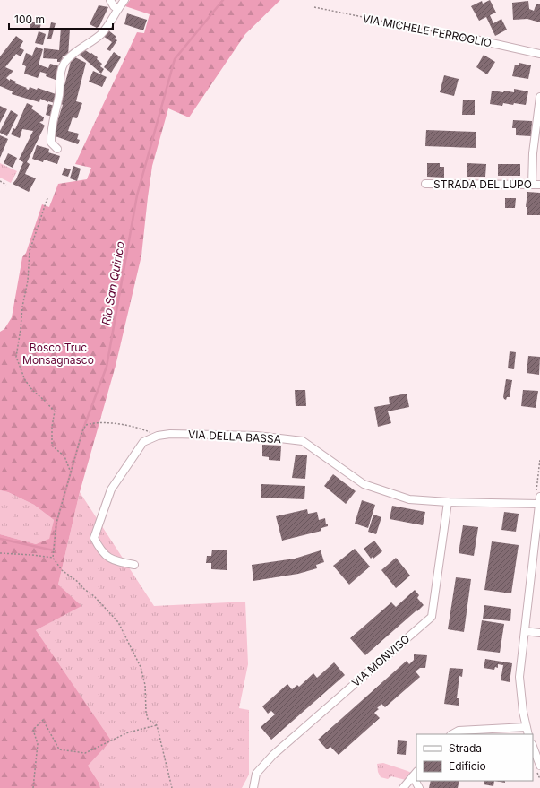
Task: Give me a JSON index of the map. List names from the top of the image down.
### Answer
{
  "streets": {
    "street": [
      "VIA MICHELE FERROGLIO",
      "STRADA DEL LUPO",
      "VIA DELLA BASSA",
      "VIA MONVISO"
    ]
  },
  "crossings": [
    ["VIA DELLA BASSA", "VIA MONVISO"]
  ],
  "water": ["Rio San Quirico"],
  "parks": ["Bosco Truc Monsagnasco"],
  "legend": ["Strada", "Edificio"],
  "scale_bar": "100 m"
}
